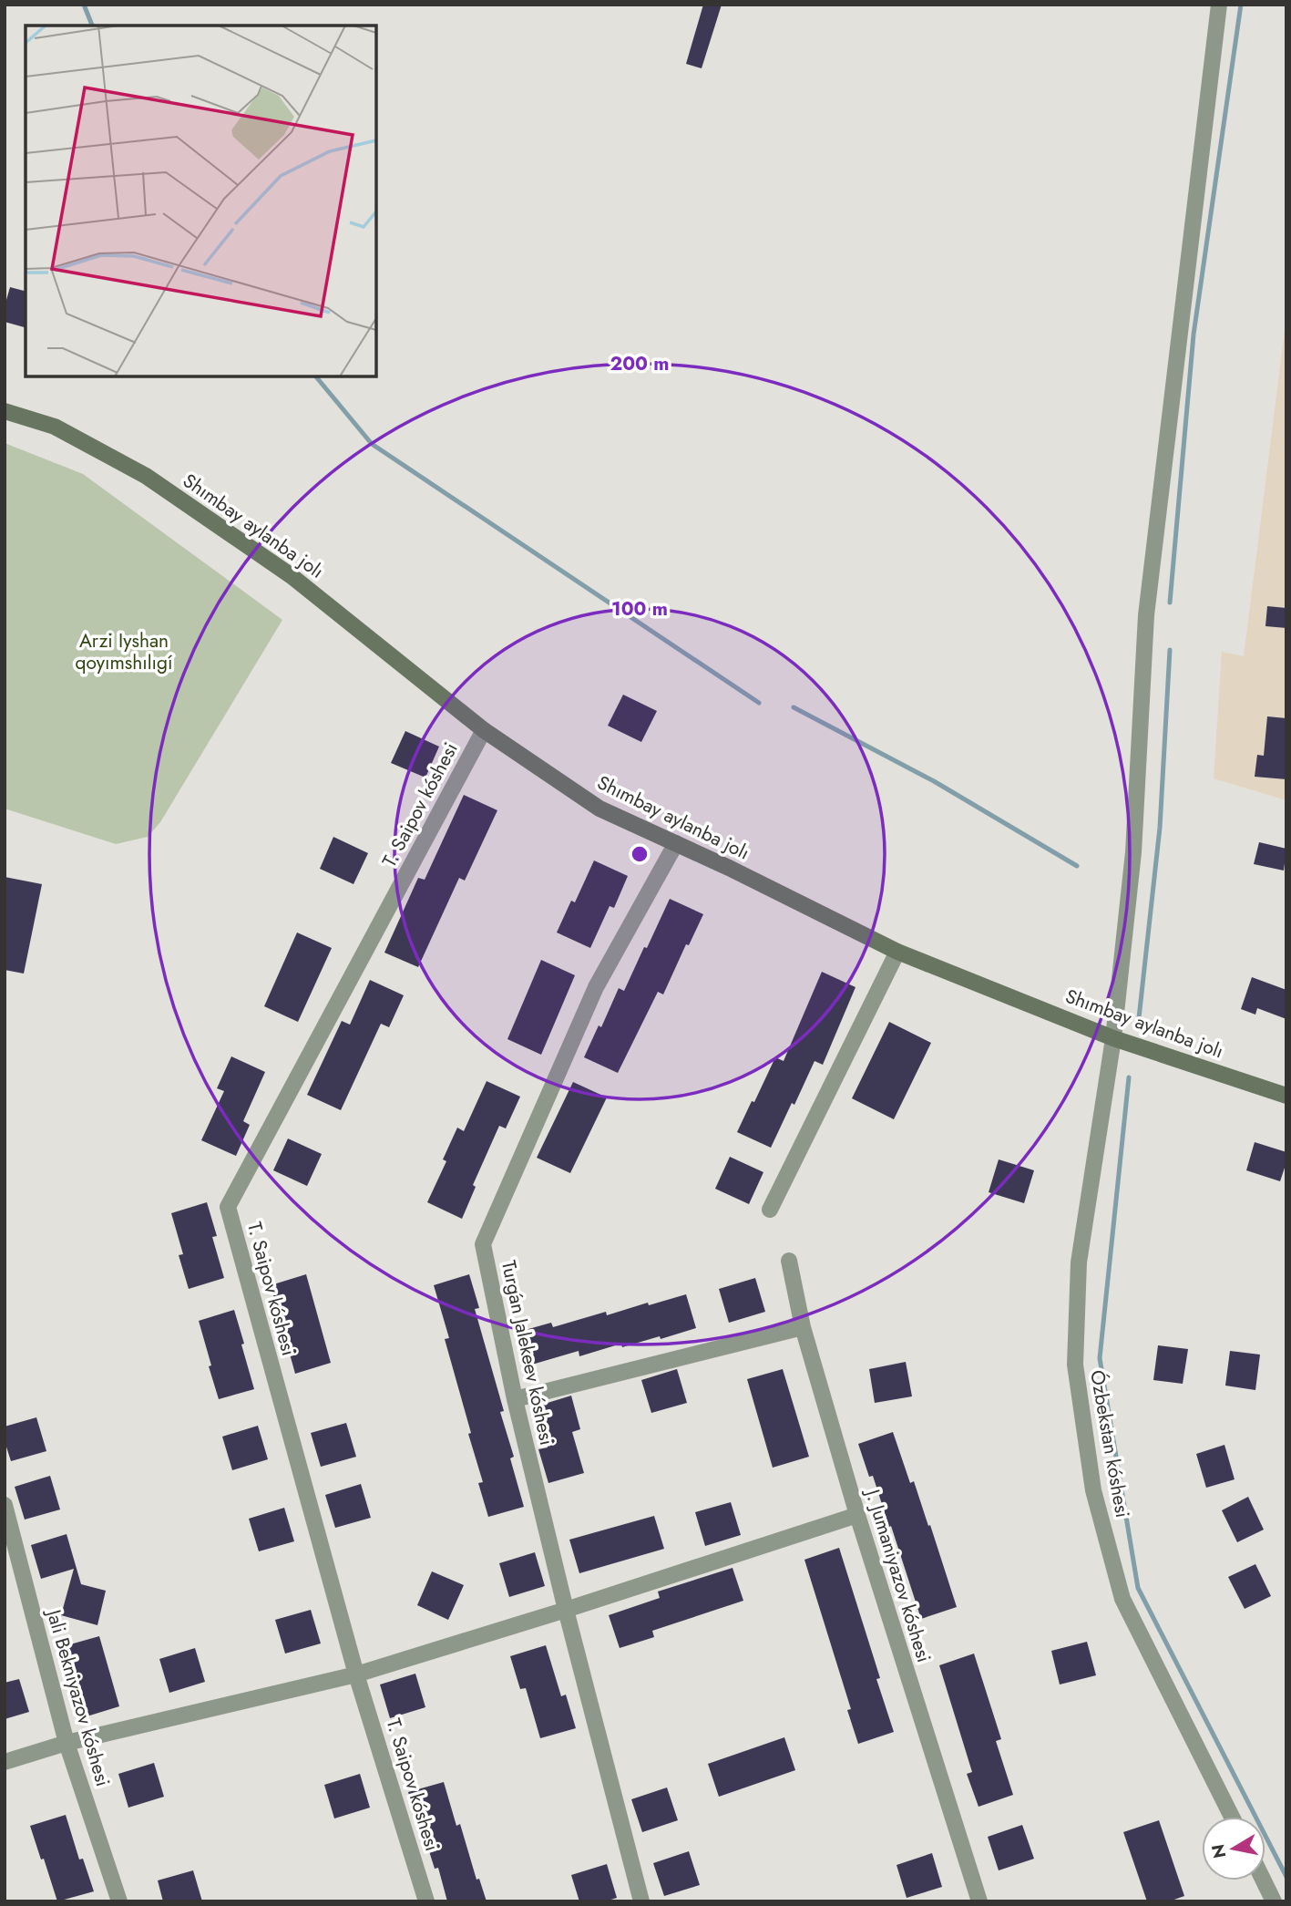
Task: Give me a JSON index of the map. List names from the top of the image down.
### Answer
{
  "streets": {
    "main road": ["Shımbay aylanba jolı"],
    "street": [
      "T. Saipov kóshesi",
      "Turǵan Jalekeev kóshesi",
      "Ózbekstan kóshesi",
      "J. Jumaniyazov kóshesi",
      "Jali Bekniyazov kóshesi"
    ]
  },
  "crossings": [
    ["Shımbay aylanba jolı", "T. Saipov kóshesi"],
    ["Shımbay aylanba jolı", "Turǵan Jalekeev kóshesi"],
    ["Shımbay aylanba jolı", "Ózbekstan kóshesi"]
  ],
  "parks": ["Arzi Iyshan qoyımshılıǵı"],
  "north": "left",
  "rings": ["200 m", "100 m"]
}
